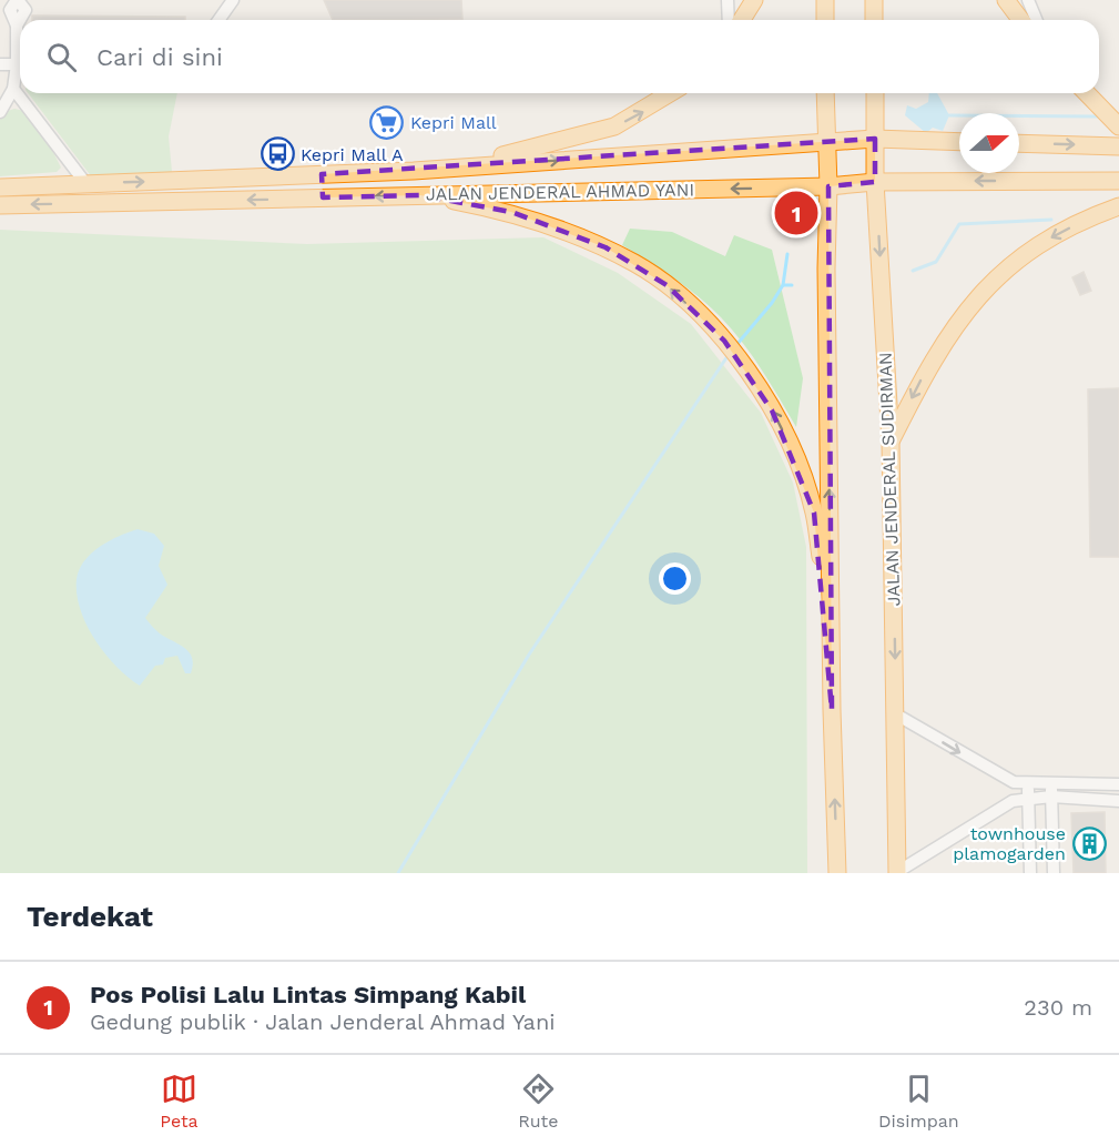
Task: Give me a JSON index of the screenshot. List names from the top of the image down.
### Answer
{
  "streets": {
    "highway": ["JALAN JENDERAL AHMAD YANI", "JALAN JENDERAL SUDIRMAN"]
  },
  "crossings": [
    ["JALAN JENDERAL AHMAD YANI", "JALAN JENDERAL SUDIRMAN"]
  ],
  "places": {
    "supermarket": ["Kepri Mall"],
    "bus stop": ["Kepri Mall A"],
    "building": ["townhouse plamogarden"]
  },
  "north": "right",
  "page": {
    "search": "Cari di sini",
    "pins": "1",
    "heading": "Terdekat",
    "list": [
      {
        "mark": "1",
        "name": "Pos Polisi Lalu Lintas Simpang Kabil",
        "note": "Gedung publik · Jalan Jenderal Ahmad Yani",
        "value": "230 m"
      }
    ],
    "nav": ["Peta", "Rute", "Disimpan"]
  }
}
